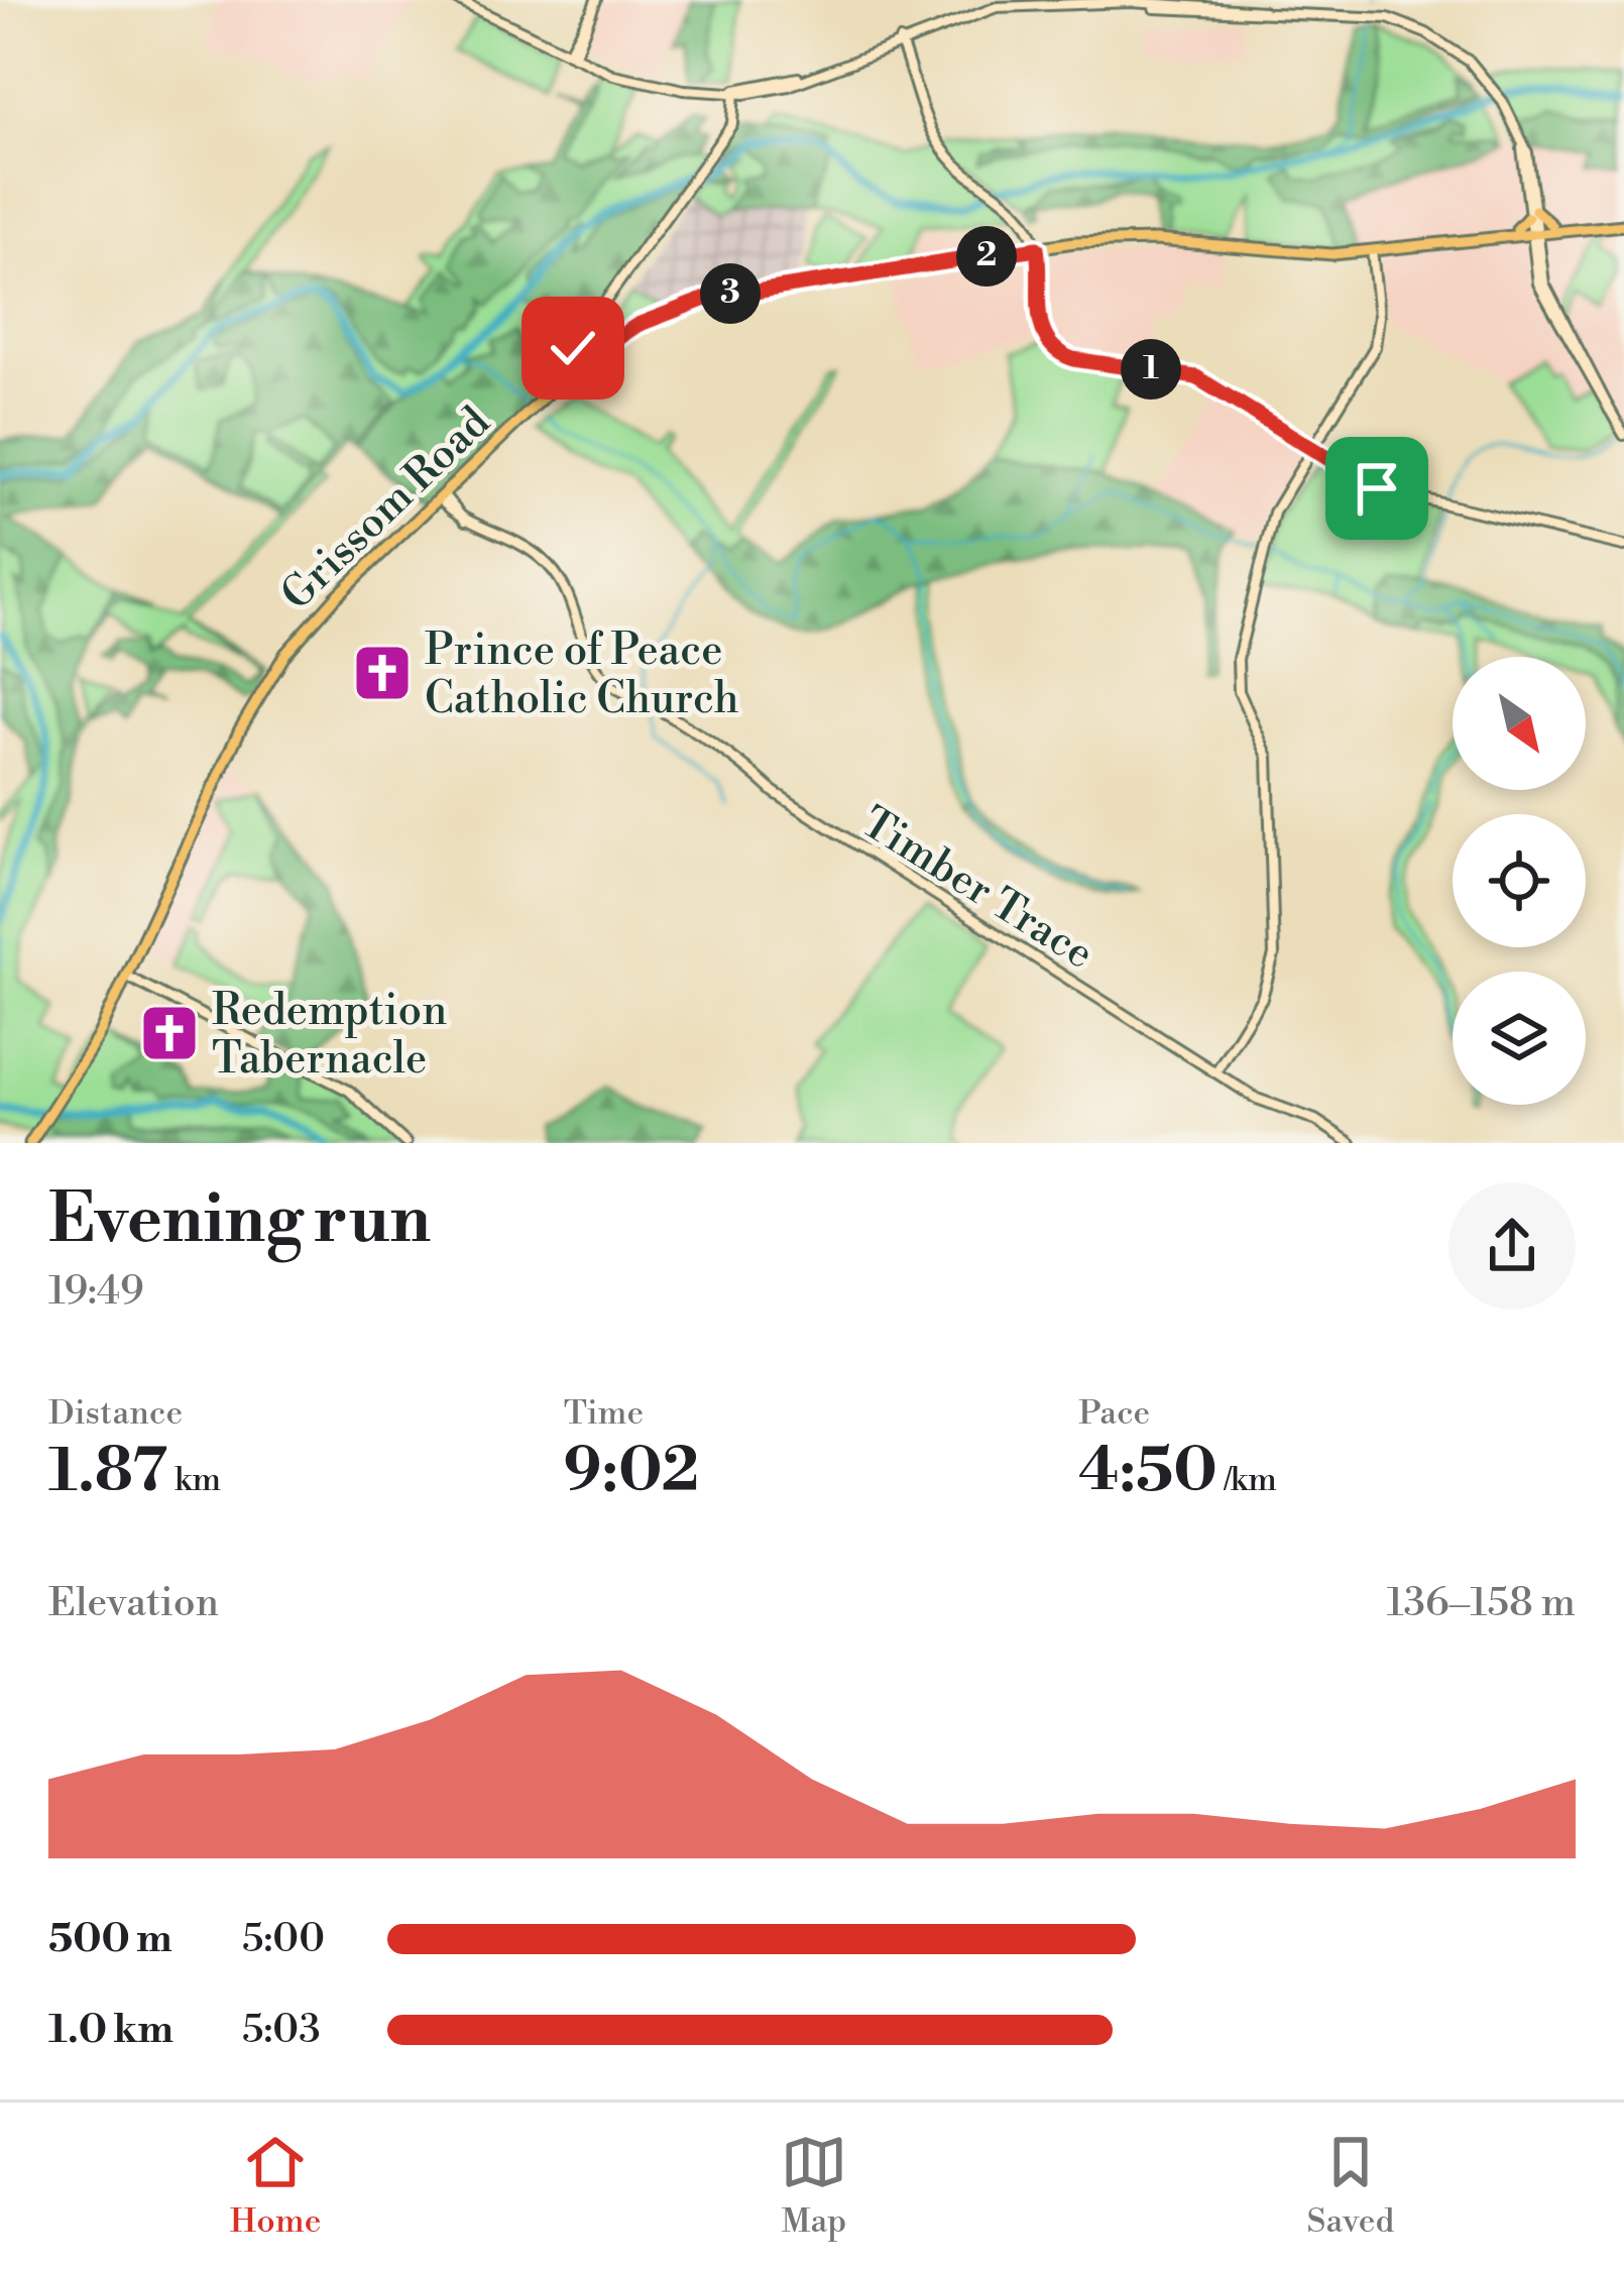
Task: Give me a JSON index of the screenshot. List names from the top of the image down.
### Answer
{
  "streets": {
    "main road": ["Grissom Road"],
    "street": ["Timber Trace"]
  },
  "crossings": [
    ["Grissom Road", "Timber Trace"]
  ],
  "places": {
    "church": ["Prince of Peace Catholic Church", "Redemption Tabernacle"]
  },
  "north": "bottom right",
  "page": {
    "pins": ["2", "3", "1"],
    "heading": ["Evening run", "19:49"],
    "stats": [
      ["Distance", "1.87 km"],
      ["Time", "9:02"],
      ["Pace", "4:50 /km"]
    ],
    "chart": ["Elevation", "136–158 m"],
    "list": [
      {
        "name": "500 m",
        "note": "5:00"
      },
      {
        "name": "1.0 km",
        "note": "5:03"
      }
    ],
    "tabs": ["Home", "Map", "Saved"]
  }
}
